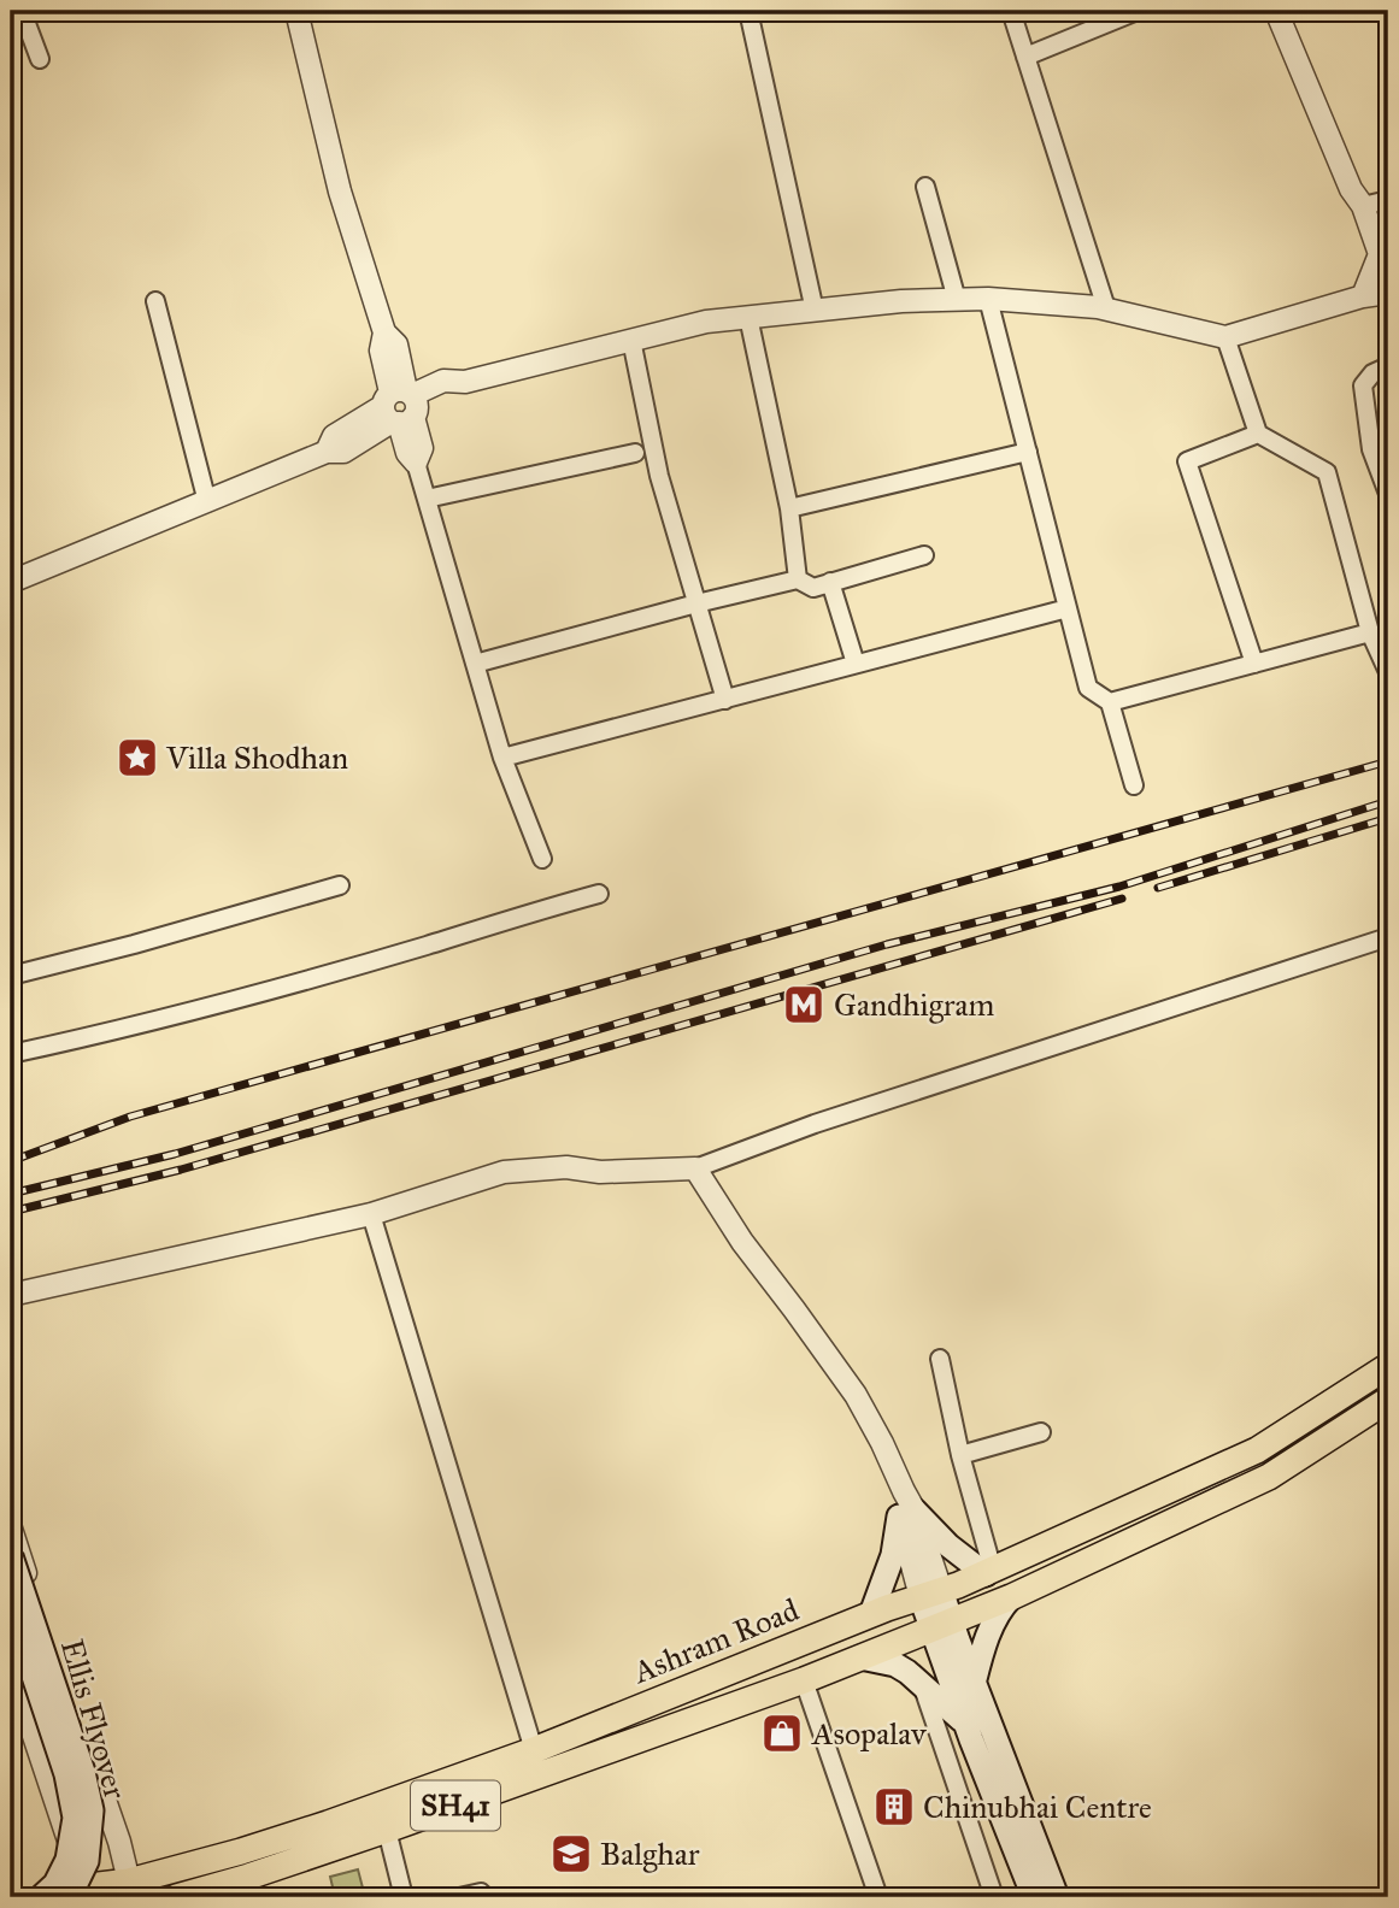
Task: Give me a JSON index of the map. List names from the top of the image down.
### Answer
{
  "streets": {
    "main road": ["Ashram Road", "Ellis Flyover", "SH41"]
  },
  "crossings": [
    ["Ashram Road", "Ellis Flyover"]
  ],
  "places": {
    "place": ["Villa Shodhan"],
    "metro station": ["Gandhigram"],
    "shop": ["Asopalav"],
    "building": ["Chinubhai Centre"],
    "school or university": ["Balghar"]
  }
}
